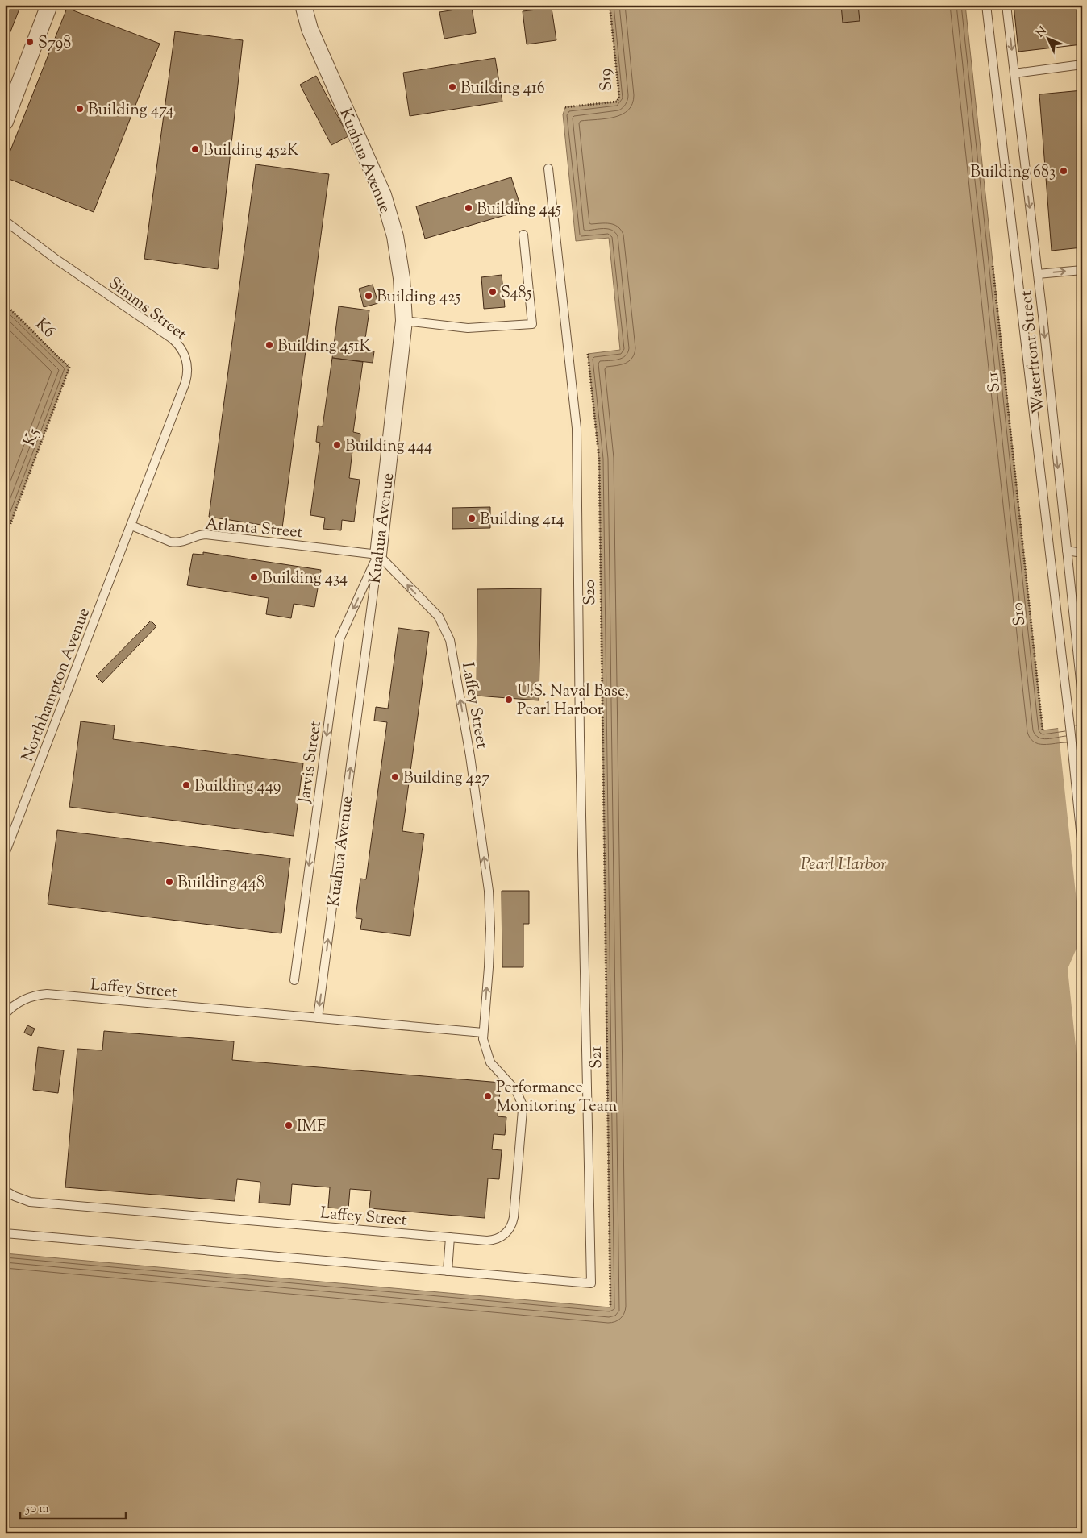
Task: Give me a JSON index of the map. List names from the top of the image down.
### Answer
{
  "streets": {
    "street": ["Kuahua Avenue"],
    "lane": [
      "Simms Street",
      "Waterfront Street",
      "Atlanta Street",
      "Northhampton Avenue",
      "Laffey Street",
      "Jarvis Street"
    ],
    "path": [
      "S19",
      "K6",
      "S11",
      "K5",
      "S20",
      "S10",
      "S21"
    ]
  },
  "crossings": [
    ["Kuahua Avenue", "Atlanta Street"],
    ["Kuahua Avenue", "Laffey Street"],
    ["Kuahua Avenue", "Jarvis Street"],
    ["Simms Street", "Atlanta Street"],
    ["Simms Street", "Northhampton Avenue"],
    ["K6", "K5"],
    ["S11", "S10"],
    ["Atlanta Street", "Northhampton Avenue"],
    ["Atlanta Street", "Laffey Street"],
    ["Atlanta Street", "Jarvis Street"],
    ["S20", "S21"],
    ["Laffey Street", "Jarvis Street"]
  ],
  "one_way": ["Jarvis Street"],
  "water": ["Pearl Harbor"],
  "places": [
    "S798",
    "Building 416",
    "Building 474",
    "Building 452K",
    "Building 683",
    "Building 445",
    "S485",
    "Building 425",
    "Building 451K",
    "Building 444",
    "Building 414",
    "Building 434",
    "U.S. Naval Base, Pearl Harbor",
    "Building 427",
    "Building 449",
    "Building 448",
    "Performance Monitoring Team",
    "IMF"
  ],
  "scale_bar": "50 m",
  "north": "top left"
}
